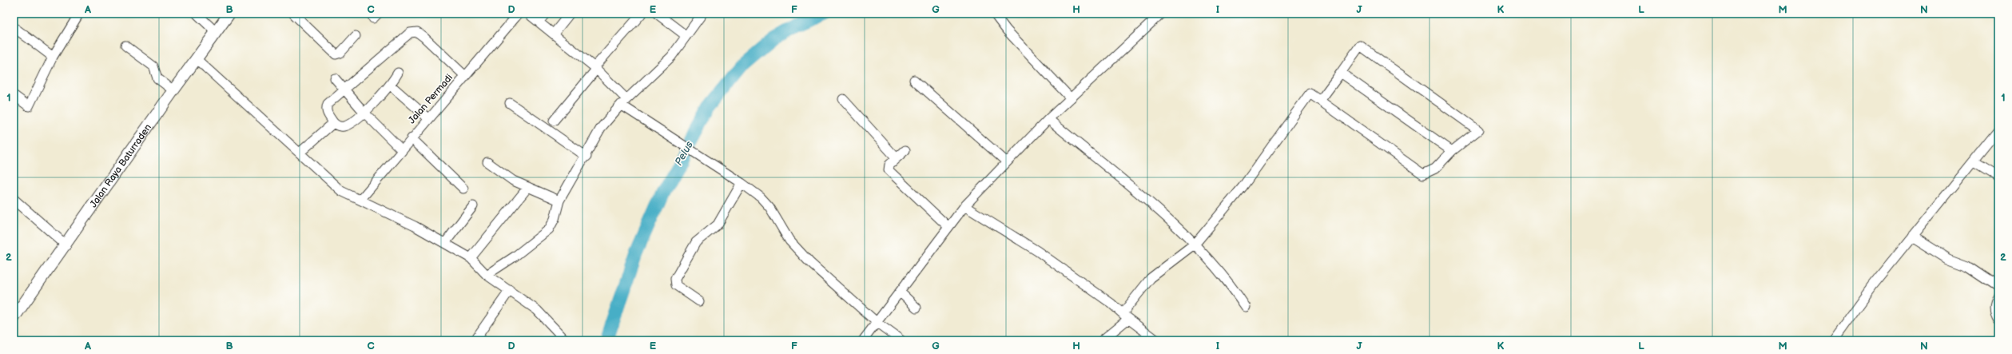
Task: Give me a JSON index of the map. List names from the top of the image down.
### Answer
{
  "streets": {
    "main road": ["Jalan Raya Baturraden"],
    "street": ["Jalan Permadi"]
  },
  "water": ["Pelus"],
  "grid": {
    "columns": [
      "A",
      "B",
      "C",
      "D",
      "E",
      "F",
      "G",
      "H",
      "I",
      "J",
      "K",
      "L",
      "M",
      "N"
    ],
    "rows": ["1", "2"]
  }
}
